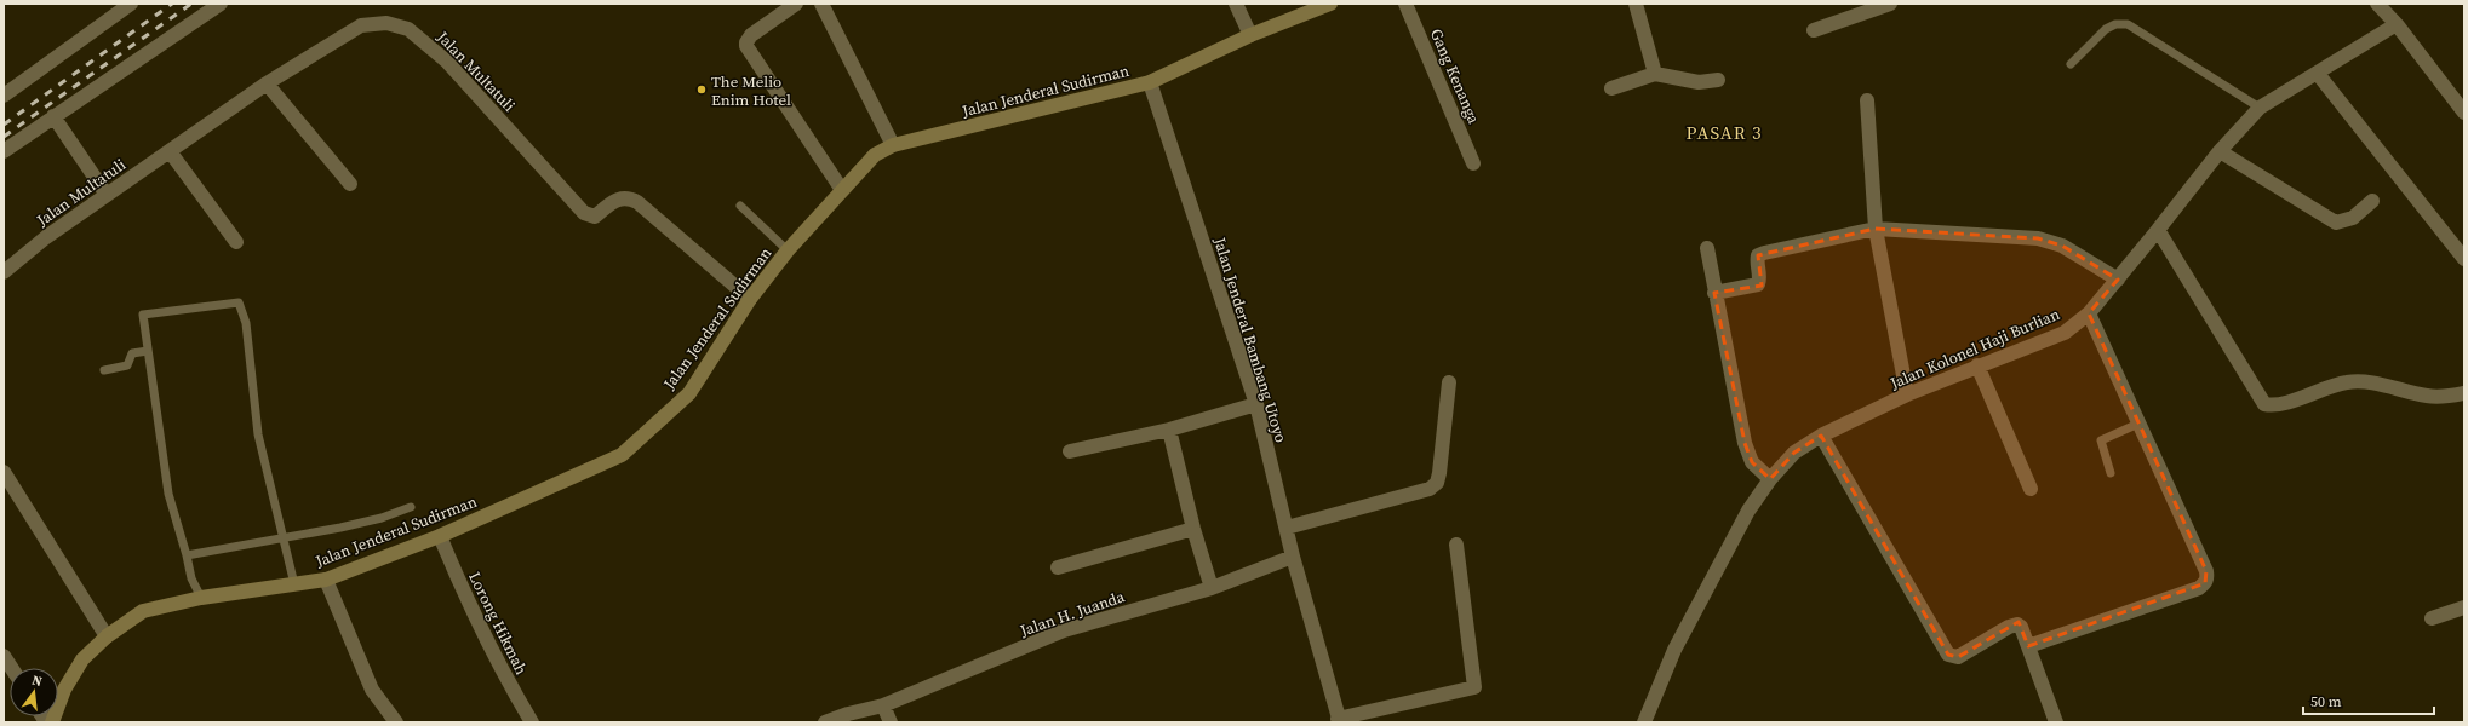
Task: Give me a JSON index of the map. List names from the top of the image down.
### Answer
{
  "streets": {
    "main road": ["Jalan Jenderal Sudirman"],
    "street": [
      "Jalan Multatuli",
      "Gang Kenanga",
      "Jalan Jenderal Bambang Utoyo",
      "Jalan Kolonel Haji Burlian",
      "Jalan H. Juanda",
      "Lorong Hikmah"
    ]
  },
  "crossings": [
    ["Jalan Multatuli", "Jalan Jenderal Sudirman"],
    ["Jalan Jenderal Sudirman", "Jalan Jenderal Bambang Utoyo"],
    ["Jalan Jenderal Sudirman", "Lorong Hikmah"],
    ["Jalan Jenderal Bambang Utoyo", "Jalan H. Juanda"]
  ],
  "districts": ["PASAR 3"],
  "places": ["The Melio Enim Hotel"],
  "scale_bar": "50 m",
  "north": "top"
}
